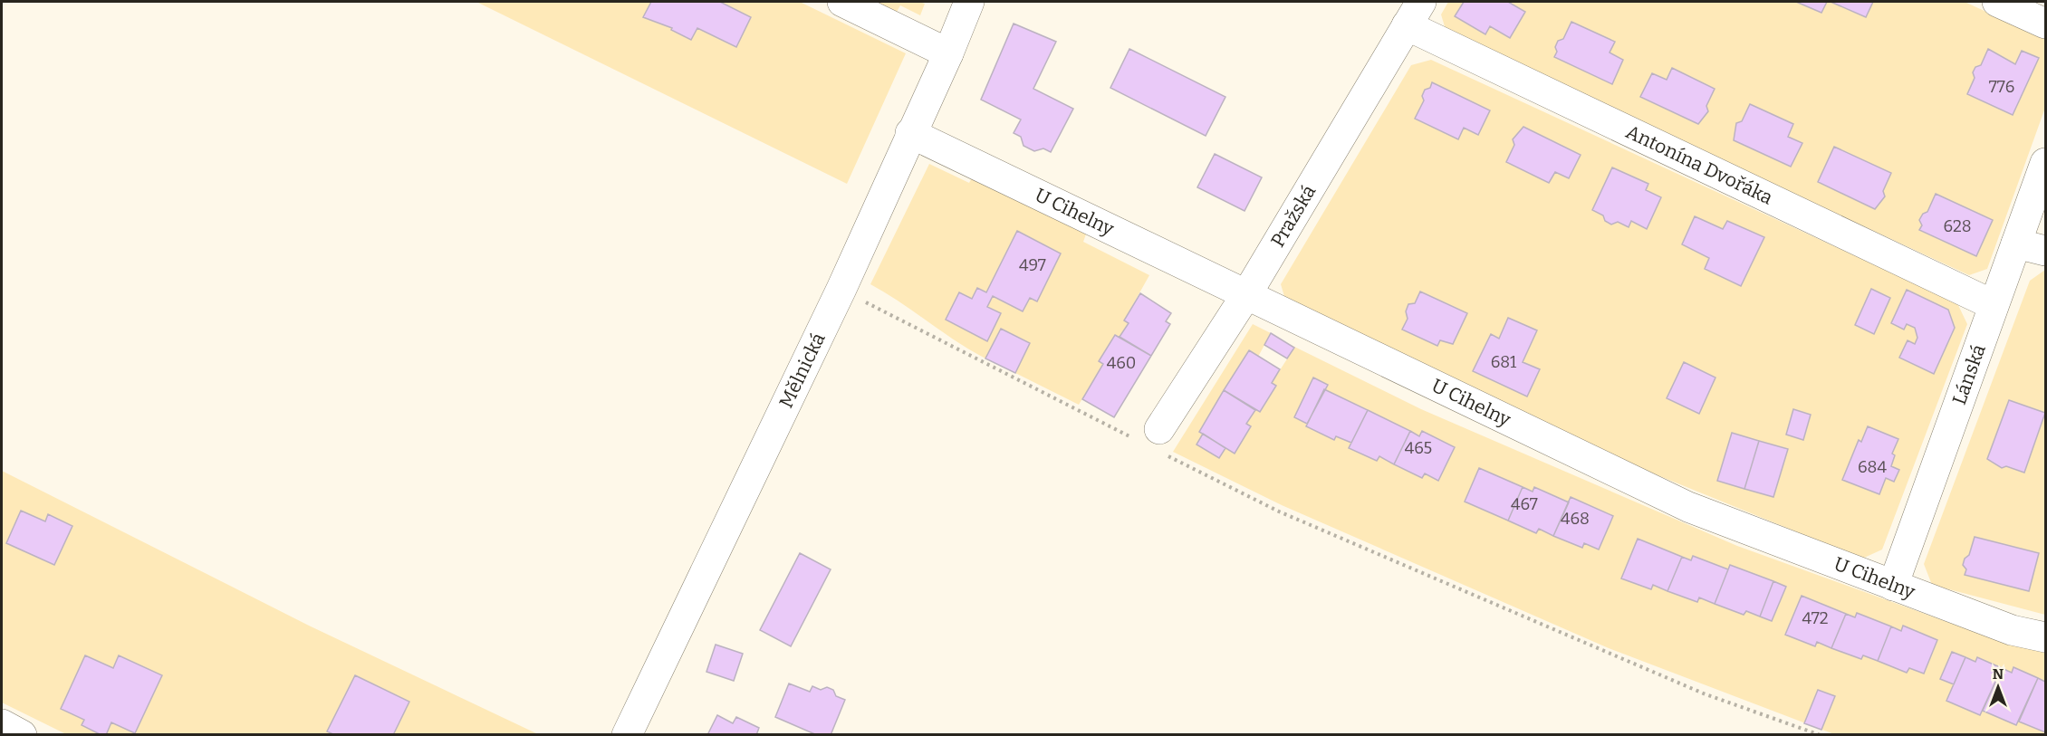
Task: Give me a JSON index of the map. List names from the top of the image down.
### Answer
{
  "streets": {
    "street": [
      "Antonína Dvořáka",
      "U Cihelny",
      "Pražská",
      "Mělnická",
      "Lánská"
    ]
  },
  "crossings": [
    ["Antonína Dvořáka", "Pražská"],
    ["Antonína Dvořáka", "Lánská"],
    ["U Cihelny", "Pražská"],
    ["U Cihelny", "Mělnická"],
    ["U Cihelny", "Lánská"]
  ],
  "house_numbers": [
    "776",
    "628",
    "497",
    "681",
    "460",
    "465",
    "684",
    "467",
    "468",
    "472"
  ],
  "north": "top"
}
